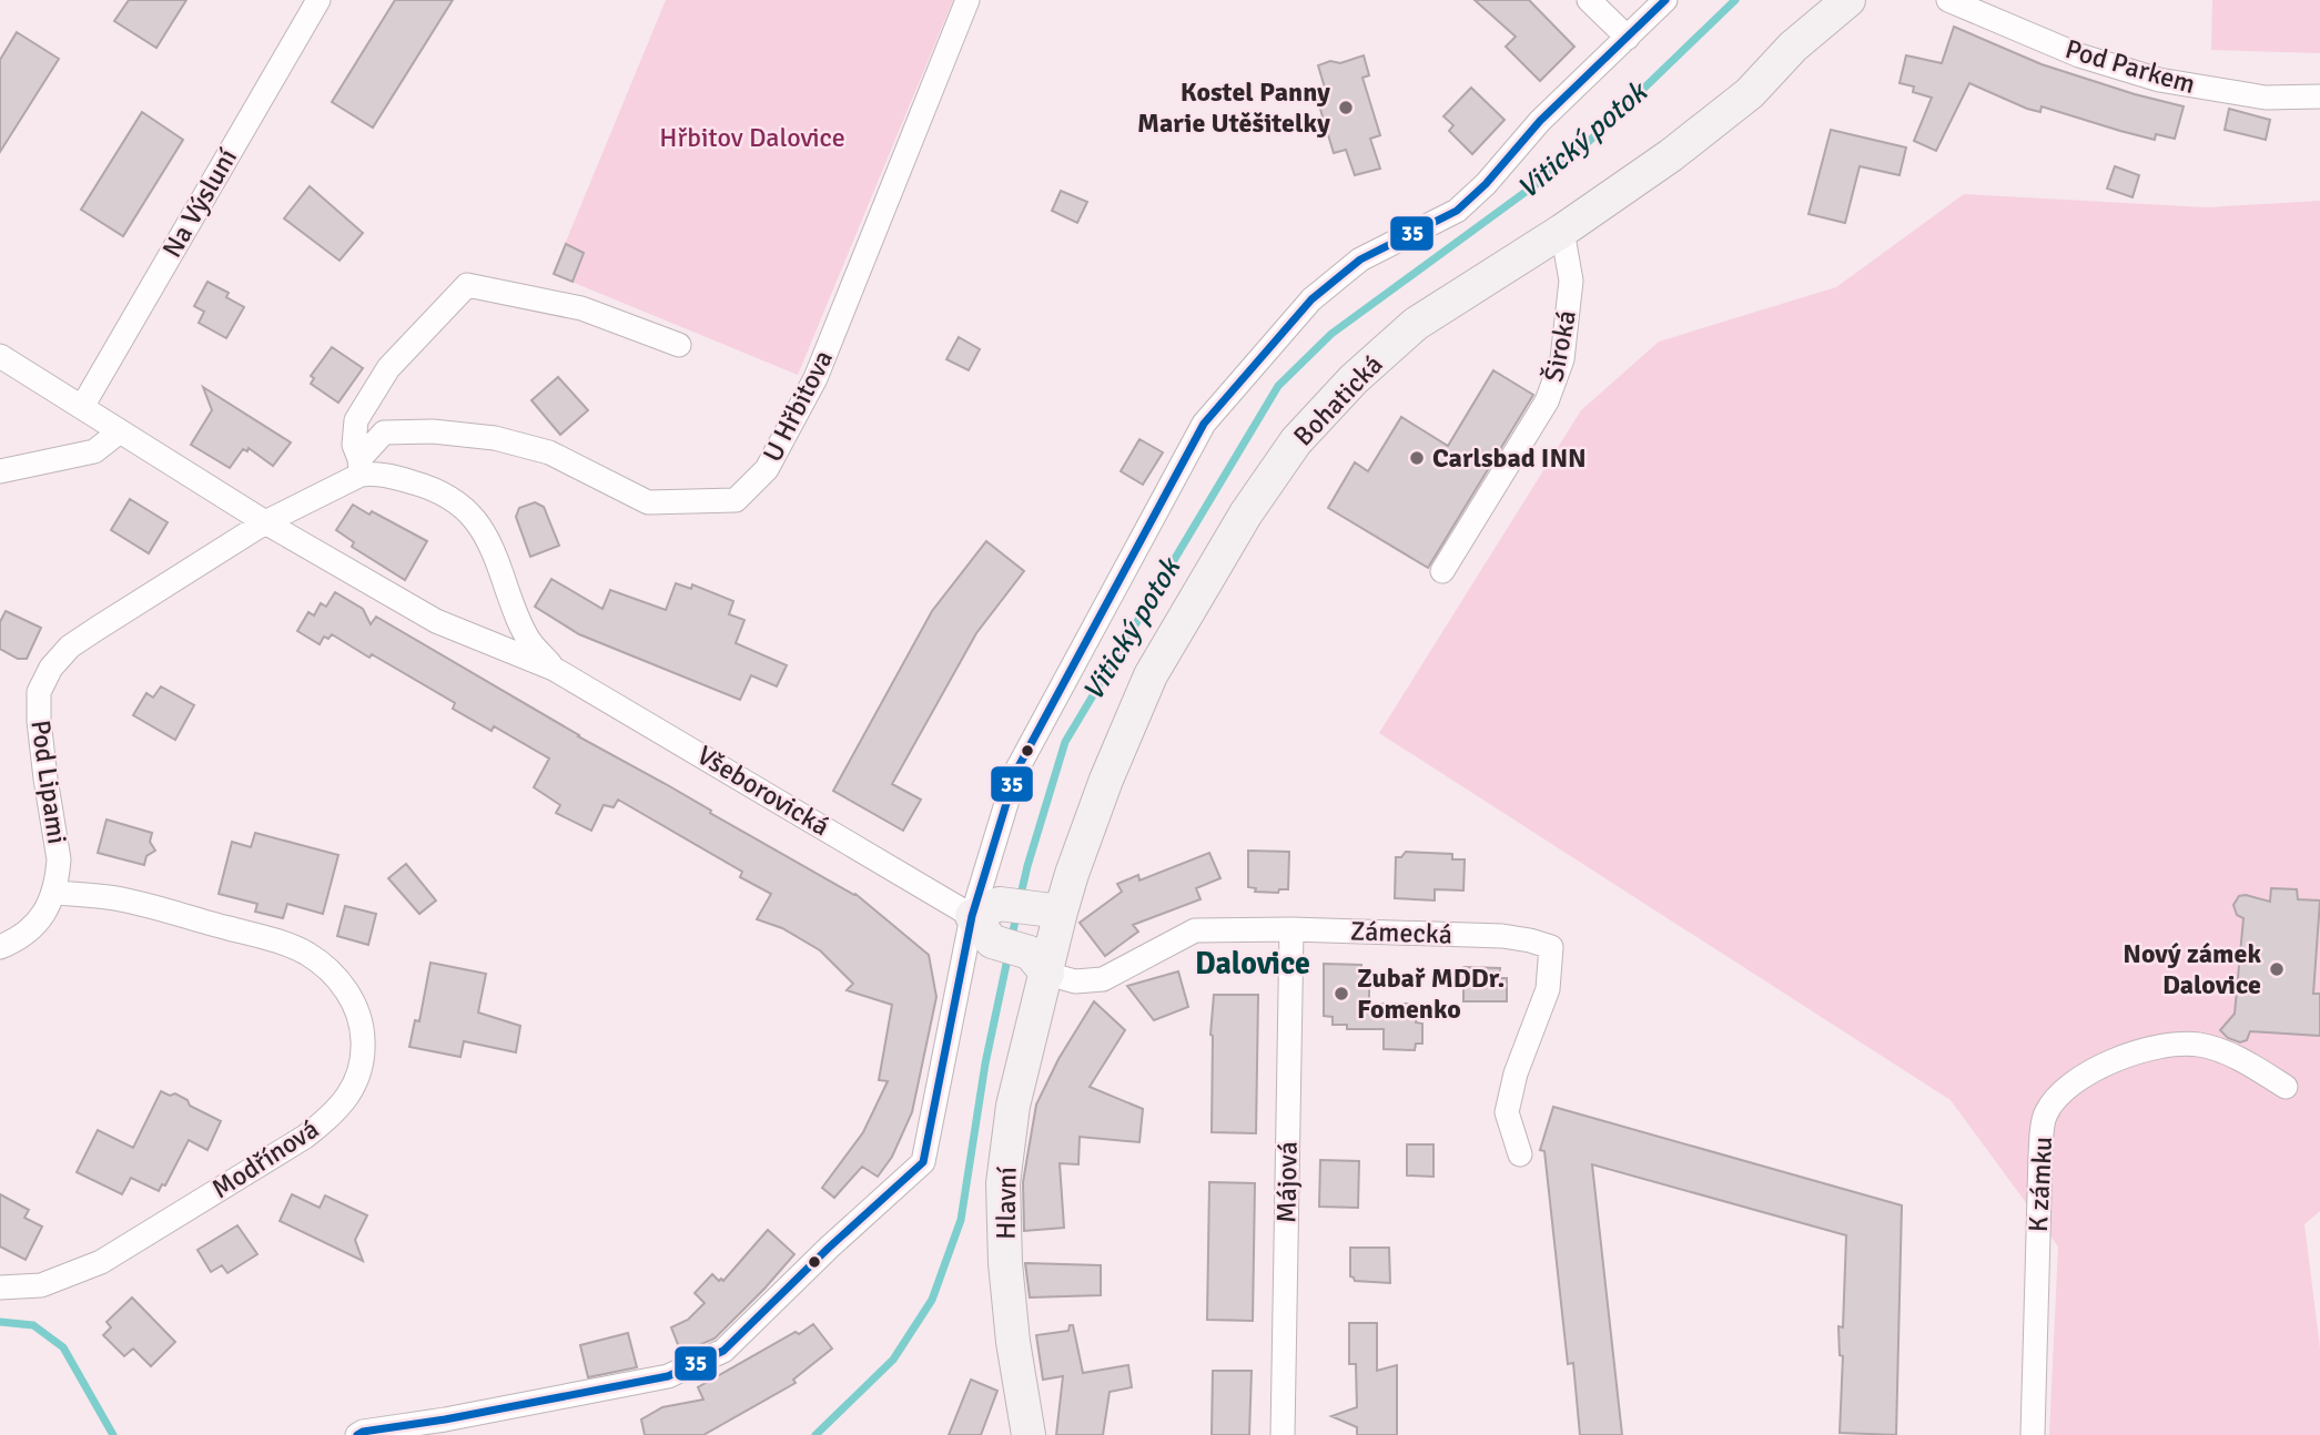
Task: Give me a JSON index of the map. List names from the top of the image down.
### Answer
{
  "streets": {
    "street": [
      "Pod Parkem",
      "Na Výsluní",
      "Široká",
      "Bohatická",
      "U Hřbitova",
      "Pod Lipami",
      "Všeborovická",
      "Zámecká",
      "Modřínová",
      "Májová",
      "K zámku",
      "Hlavní"
    ]
  },
  "crossings": [
    ["Na Výsluní", "Všeborovická"],
    ["Široká", "Bohatická"],
    ["Bohatická", "Zámecká"],
    ["Bohatická", "Hlavní"],
    ["U Hřbitova", "Všeborovická"],
    ["Pod Lipami", "Všeborovická"],
    ["Pod Lipami", "Modřínová"],
    ["Zámecká", "Májová"],
    ["Zámecká", "Hlavní"]
  ],
  "districts": ["Dalovice"],
  "water": ["Vitický potok"],
  "parks": ["Hřbitov Dalovice"],
  "places": [
    "Kostel Panny Marie Utěšitelky",
    "Carlsbad INN",
    "Nový zámek Dalovice",
    "Zubař MDDr. Fomenko"
  ],
  "lines": ["transit line 35"]
}
